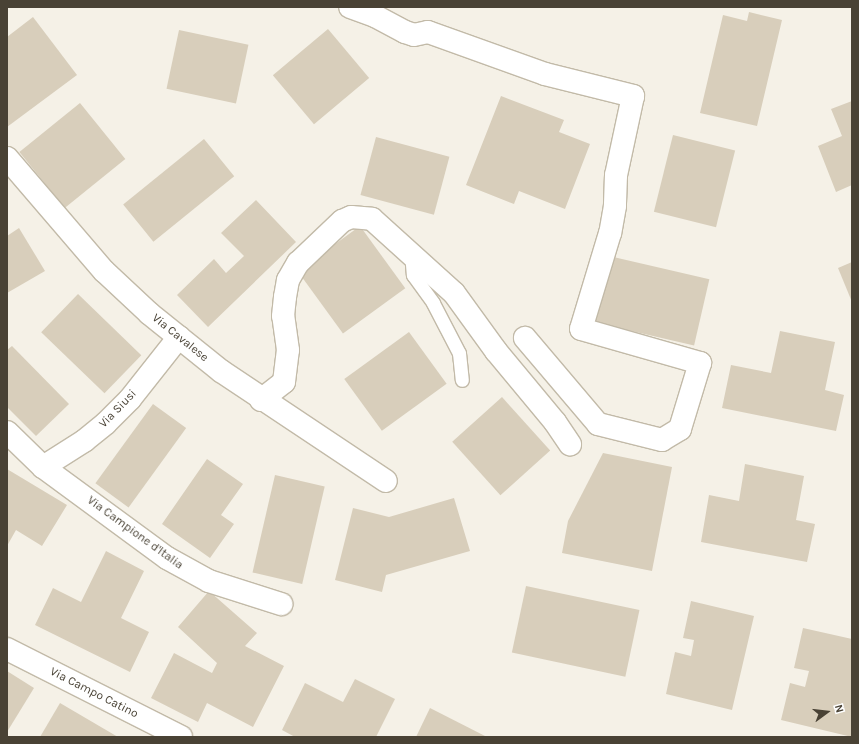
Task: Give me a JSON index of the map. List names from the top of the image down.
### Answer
{
  "streets": {
    "street": [
      "Via Cavalese",
      "Via Siusi",
      "Via Campione d'Italia",
      "Via Campo Catino"
    ]
  },
  "crossings": [
    ["Via Cavalese", "Via Siusi"],
    ["Via Siusi", "Via Campione d'Italia"]
  ],
  "north": "right"
}
